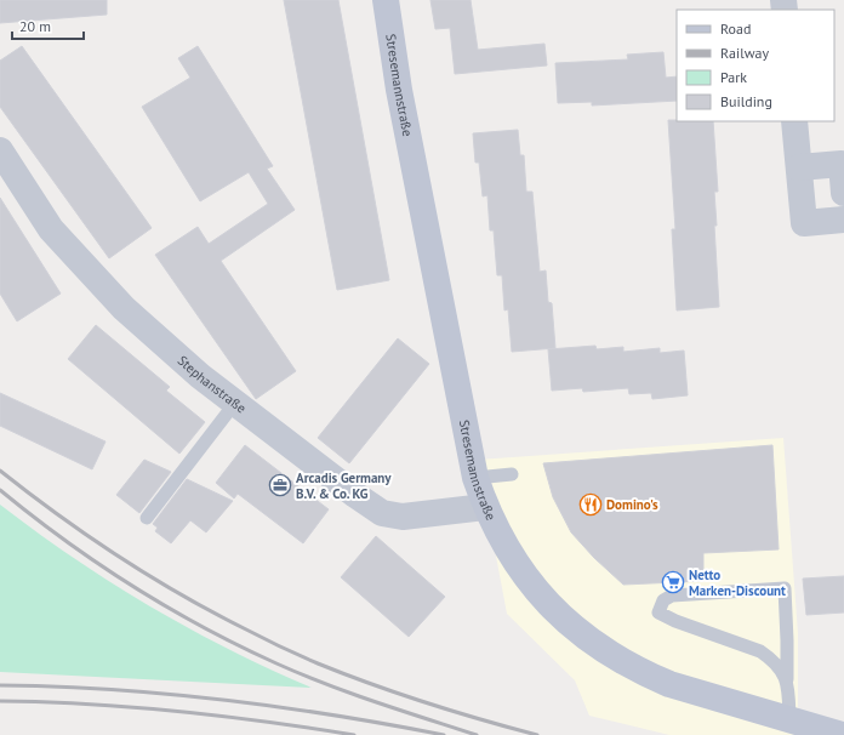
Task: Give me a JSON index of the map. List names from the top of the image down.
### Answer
{
  "streets": {
    "street": ["Stresemannstraße", "Stephanstraße"]
  },
  "crossings": [
    ["Stresemannstraße", "Stephanstraße"]
  ],
  "places": {
    "office": ["Arcadis Germany B.V. & Co. KG"],
    "restaurant": ["Domino's"],
    "supermarket": ["Netto Marken-Discount"]
  },
  "legend": [
    "Road",
    "Railway",
    "Park",
    "Building"
  ],
  "scale_bar": "20 m"
}
